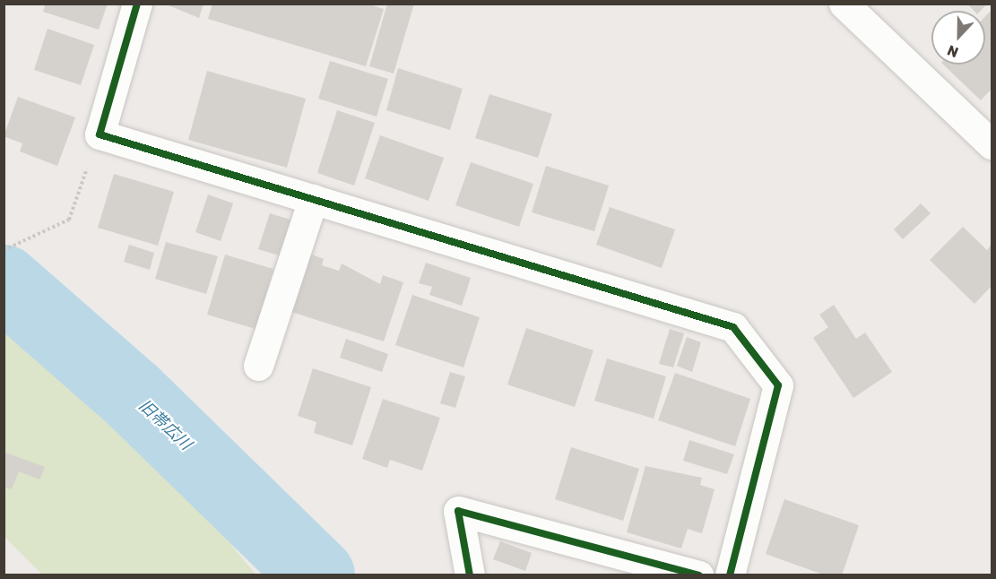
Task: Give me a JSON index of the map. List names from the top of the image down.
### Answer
{
  "water": ["旧帯広川"],
  "north": "bottom"
}
